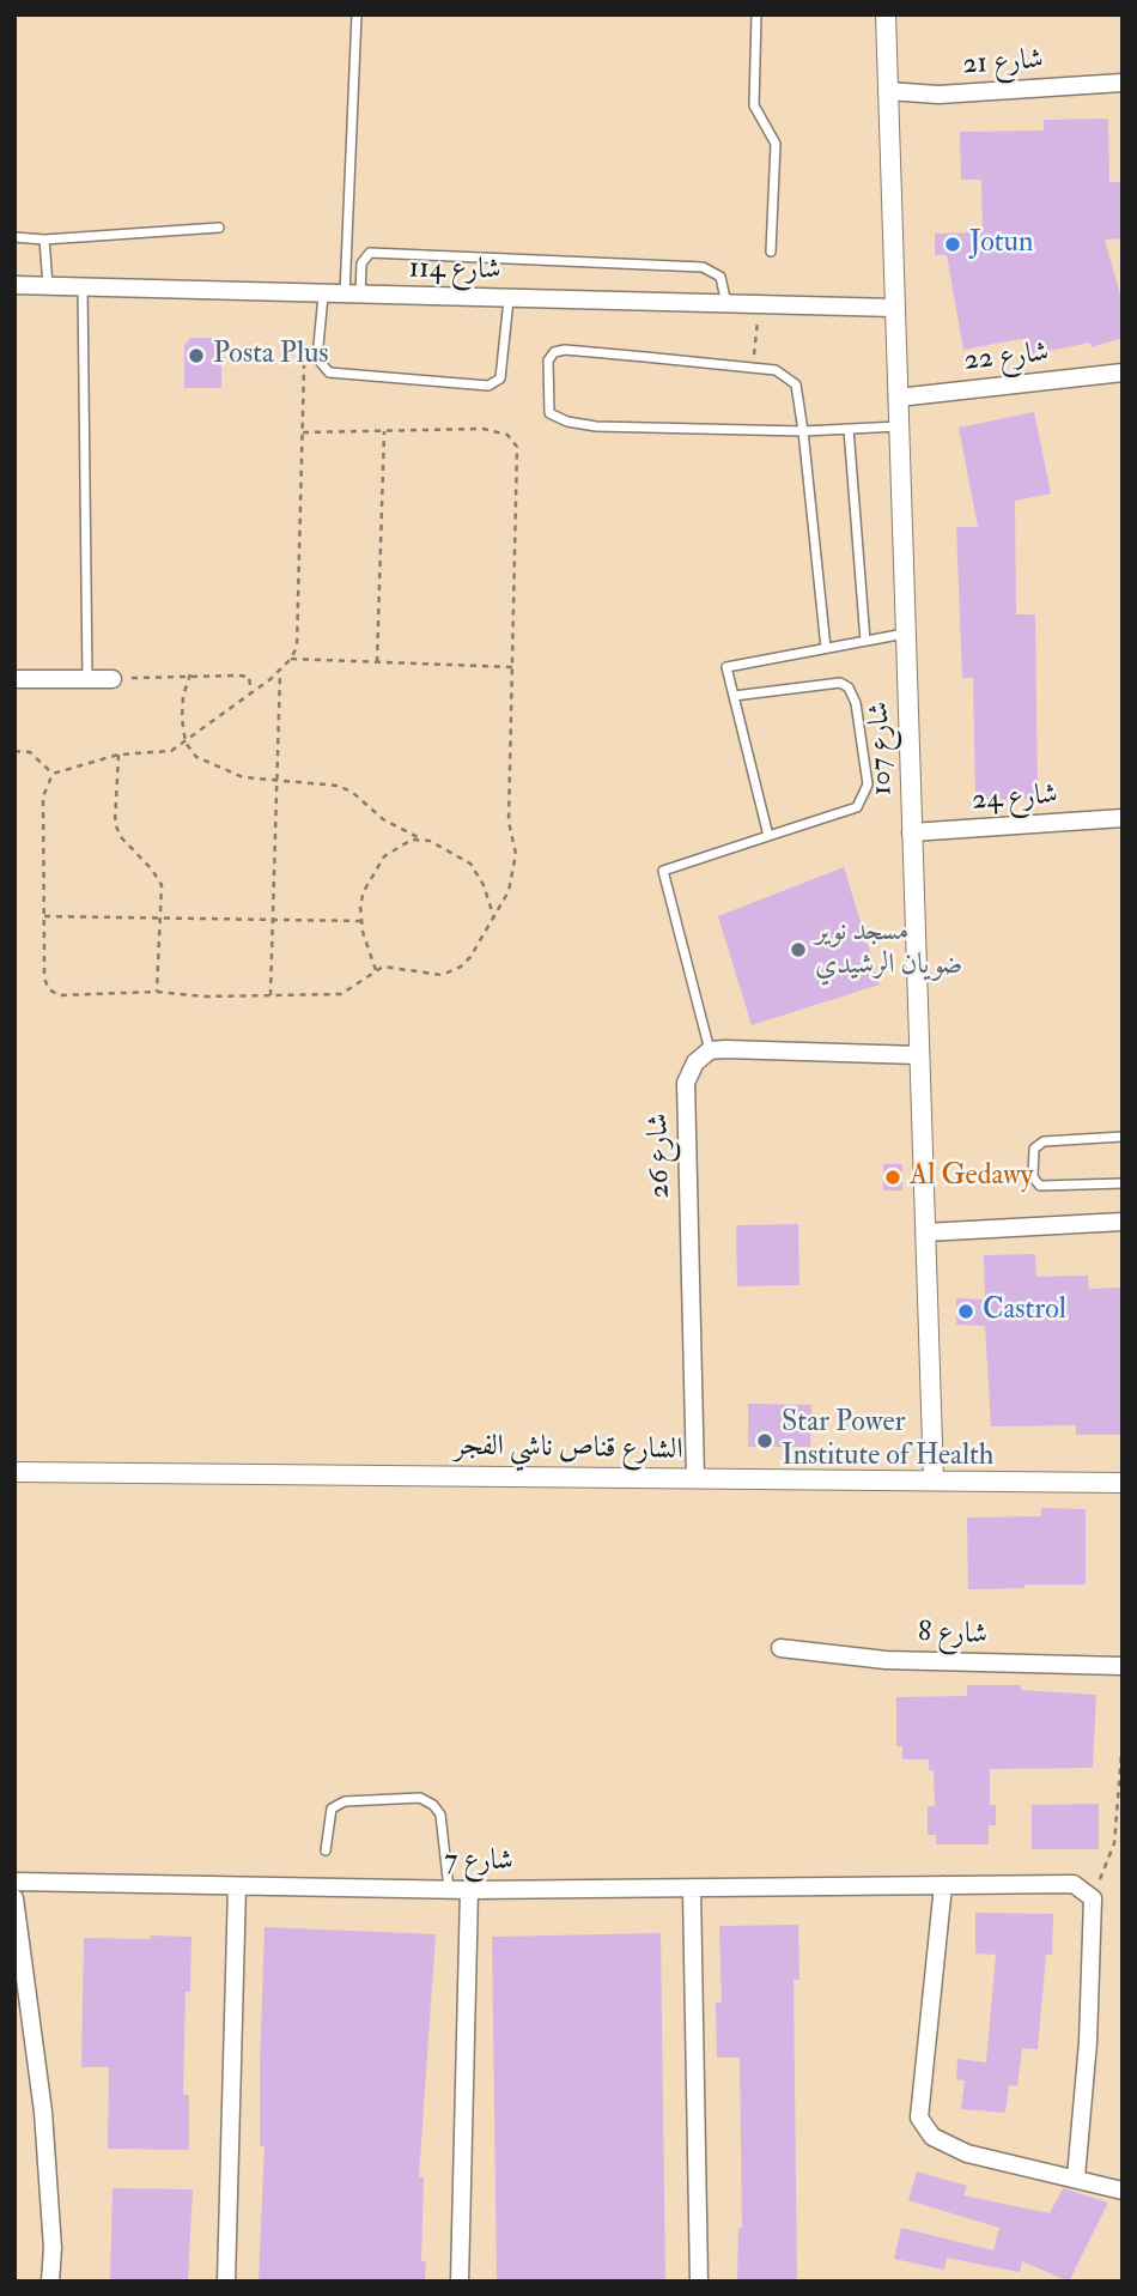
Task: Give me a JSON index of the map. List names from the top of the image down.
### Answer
{
  "streets": {
    "street": [
      "شارع 21",
      "شارع 114",
      "شارع 22",
      "شارع 107",
      "شارع 24",
      "شارع 26",
      "الشارع قناص ناشي الفجر",
      "شارع 8",
      "شارع 7"
    ]
  },
  "crossings": [
    ["شارع 21", "شارع 107"],
    ["شارع 114", "شارع 107"],
    ["شارع 22", "شارع 107"],
    ["شارع 107", "شارع 24"],
    ["شارع 107", "الشارع قناص ناشي الفجر"],
    ["شارع 26", "الشارع قناص ناشي الفجر"]
  ],
  "places": [
    "Jotun",
    "Posta Plus",
    "مسجد نوير ضويان الرشيدي",
    "Al Gedawy",
    "Castrol",
    "Star Power Institute of Health"
  ]
}
